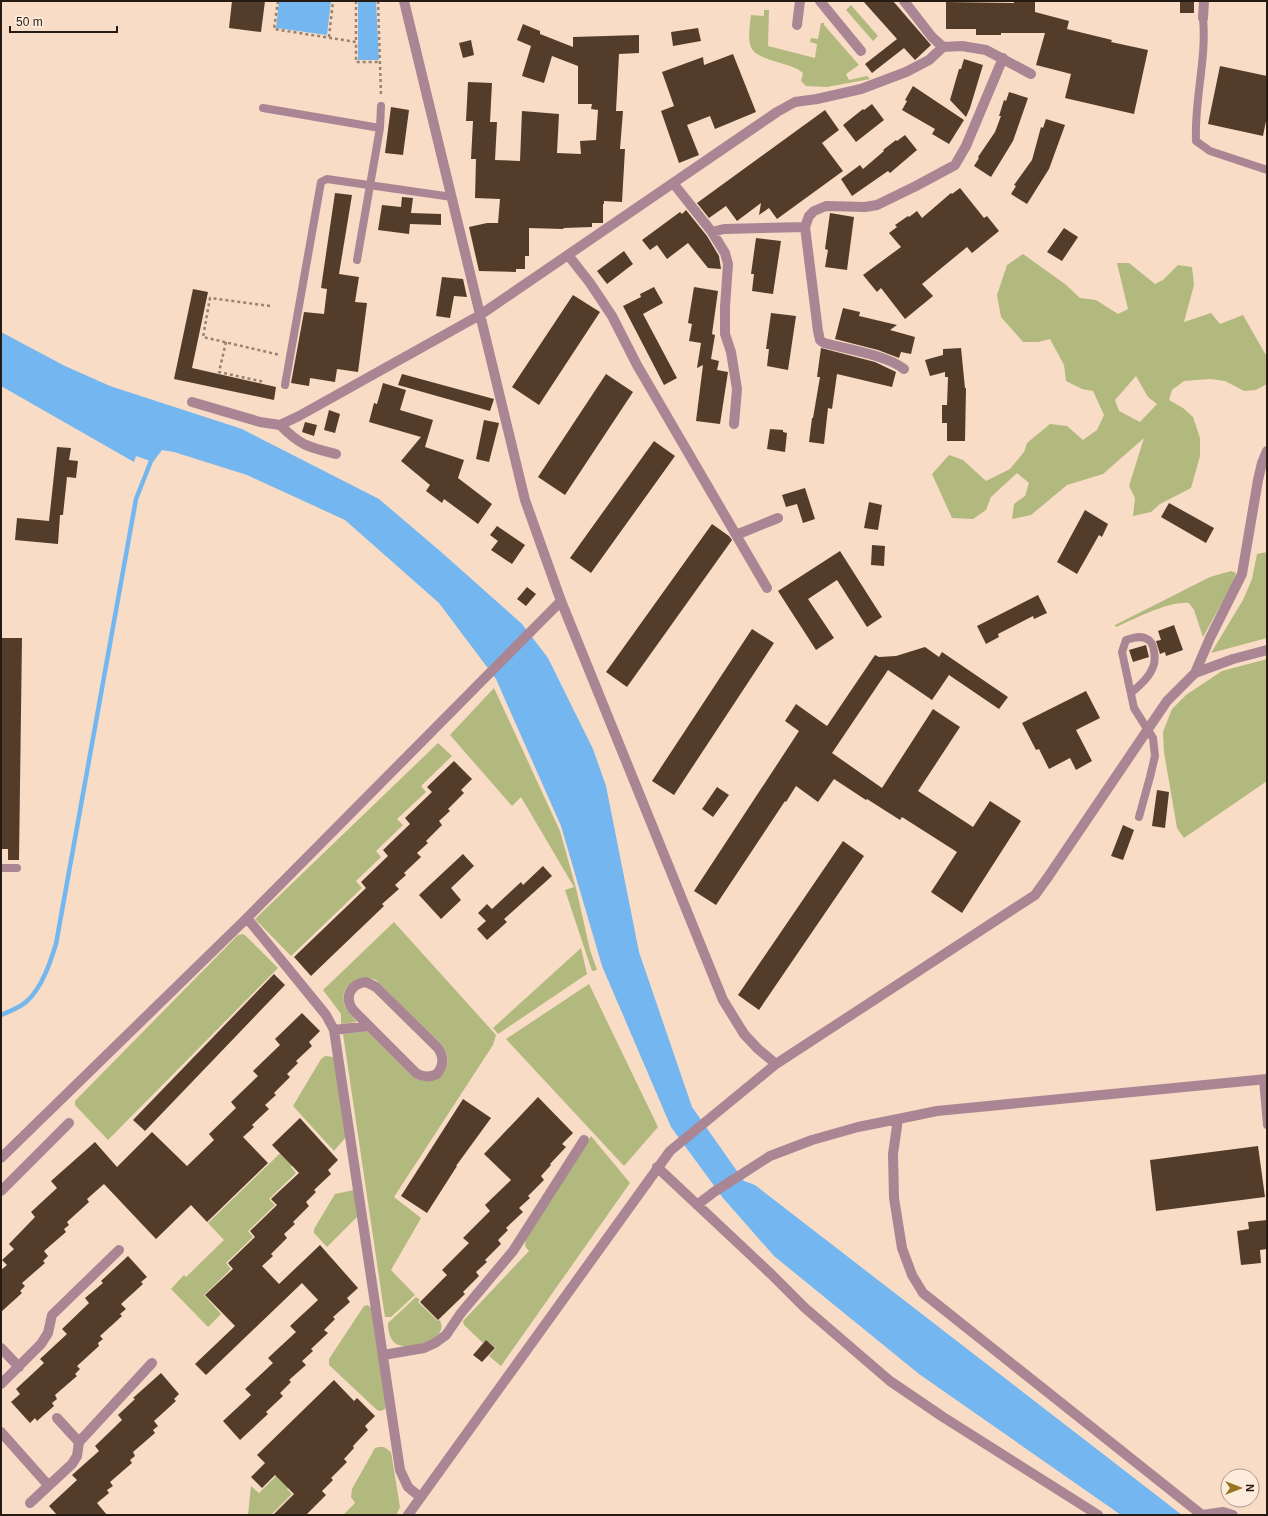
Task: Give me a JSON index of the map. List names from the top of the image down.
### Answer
{
  "scale_bar": "50 m",
  "north": "right"
}
